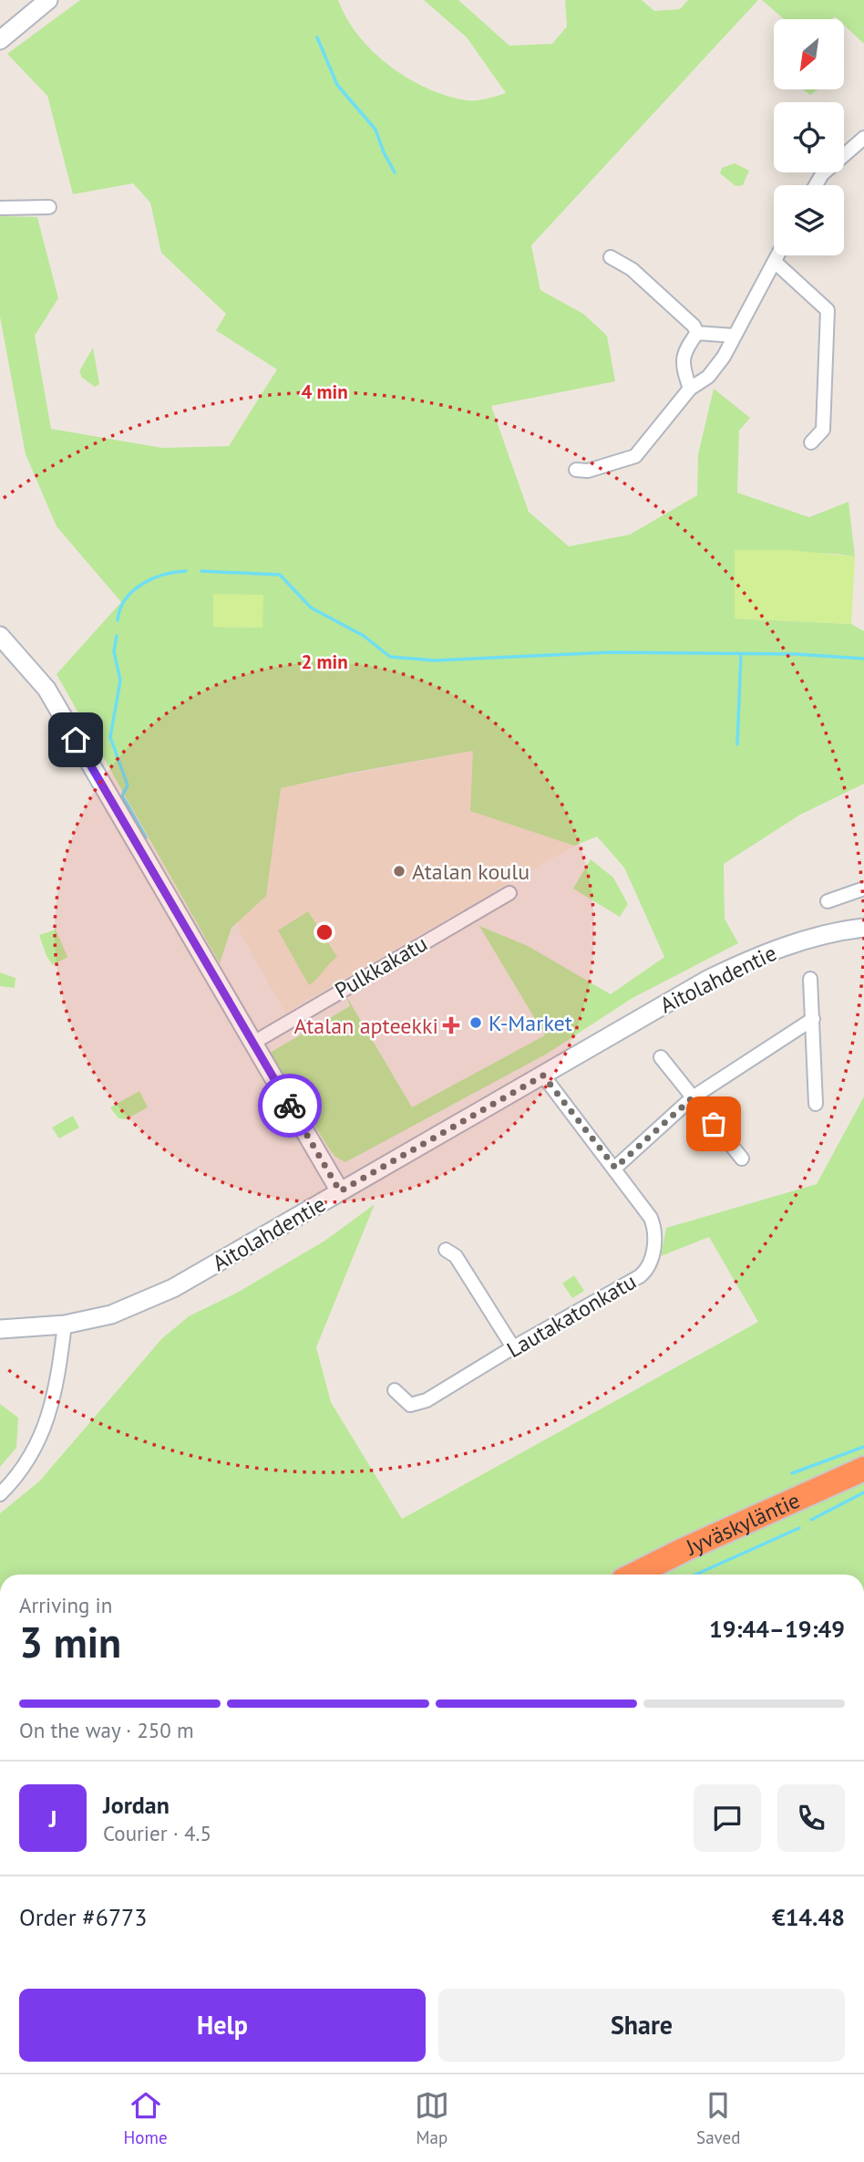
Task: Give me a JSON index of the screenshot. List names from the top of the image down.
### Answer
{
  "streets": {
    "highway": ["Jyväskyläntie"],
    "main road": ["Aitolahdentie"],
    "street": ["Pulkkakatu", "Lautakatonkatu"]
  },
  "crossings": [
    ["Aitolahdentie", "Lautakatonkatu"]
  ],
  "places": {
    "other": ["Atalan koulu", "K-Market"],
    "health": ["Atalan apteekki"]
  },
  "north": "bottom left",
  "page": {
    "heading": ["3 min", "Arriving in", "19:44–19:49"],
    "panel": [
      "Jordan",
      "Courier · 4.5",
      "Order #6773",
      "€14.48"
    ],
    "bar": "On the way · 250 m",
    "round": "J",
    "buttons": ["Help", "Share"],
    "tabs": ["Home", "Map", "Saved"]
  },
  "rings": ["4 min", "2 min"]
}
